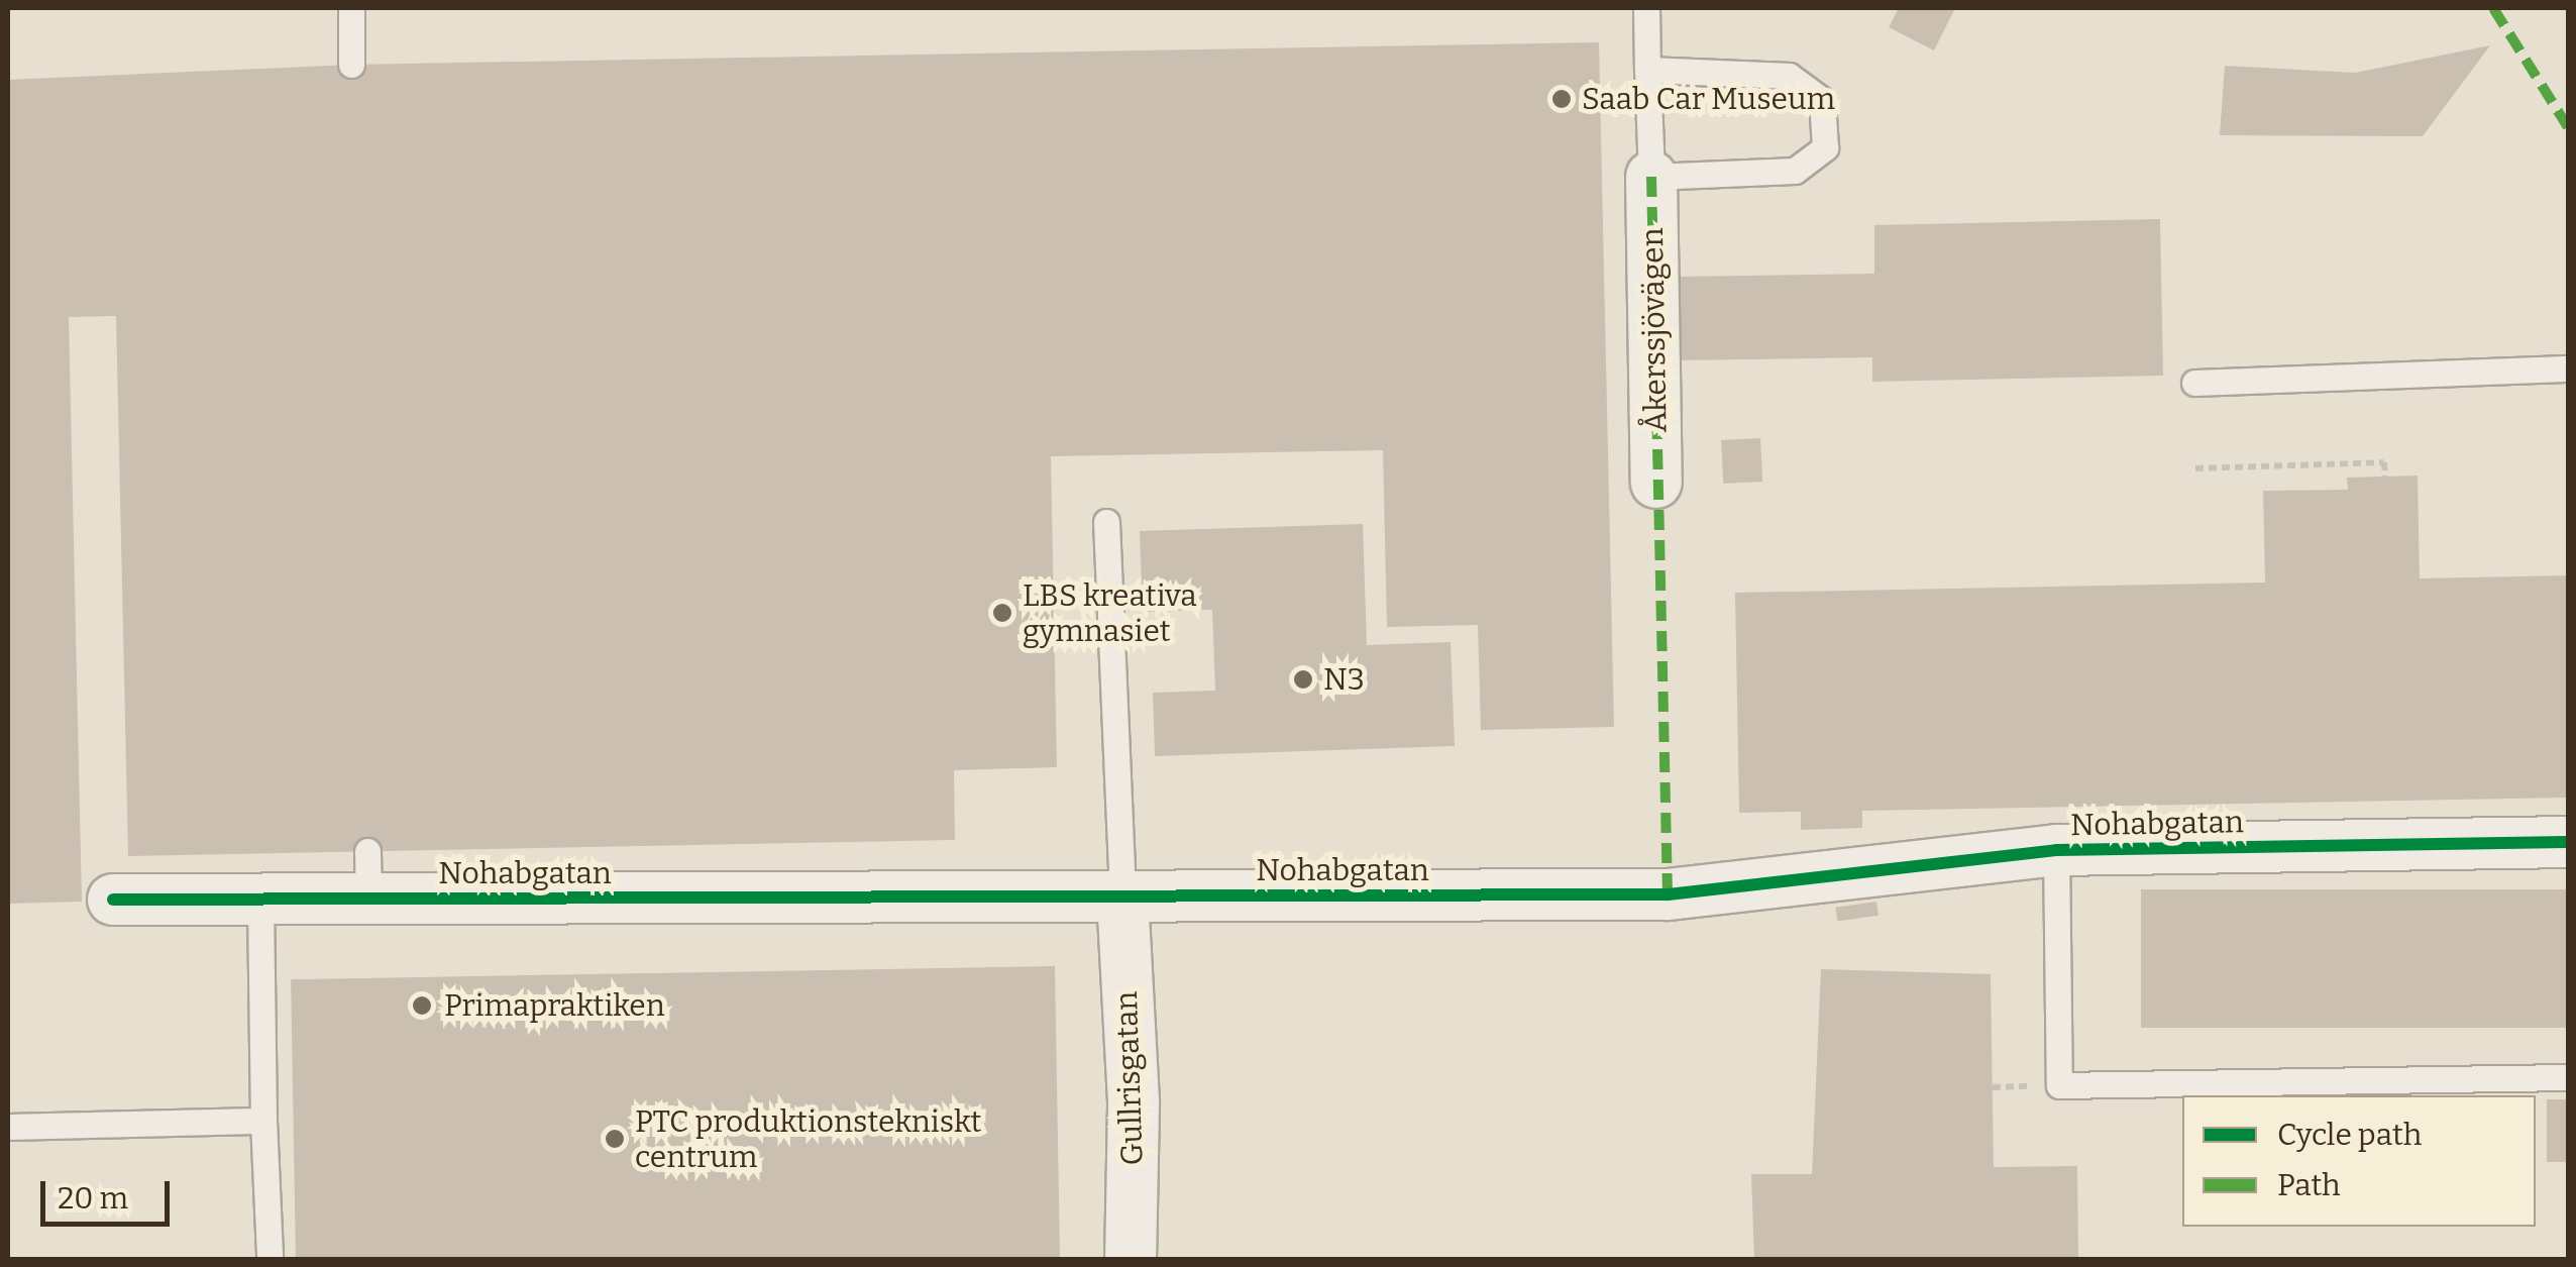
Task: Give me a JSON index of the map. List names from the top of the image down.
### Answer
{
  "streets": {
    "street": ["Åkerssjövägen", "Nohabgatan", "Gullrisgatan"]
  },
  "crossings": [
    ["Nohabgatan", "Gullrisgatan"]
  ],
  "places": [
    "Saab Car Museum",
    "LBS kreativa gymnasiet",
    "N3",
    "Primapraktiken",
    "PTC produktionstekniskt centrum"
  ],
  "legend": ["Cycle path", "Path"],
  "scale_bar": "20 m"
}
